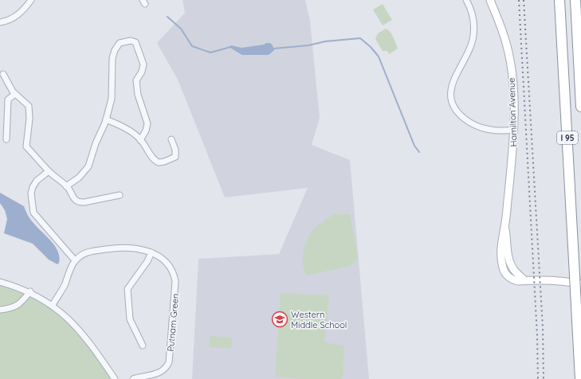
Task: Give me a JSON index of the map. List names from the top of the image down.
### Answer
{
  "streets": {
    "highway": ["I 95"],
    "main road": ["Hamilton Avenue"],
    "street": ["Putnam Green"]
  },
  "crossings": [
    ["Hamilton Avenue", "I 95"]
  ],
  "places": {
    "school or university": ["Western Middle School"]
  }
}
